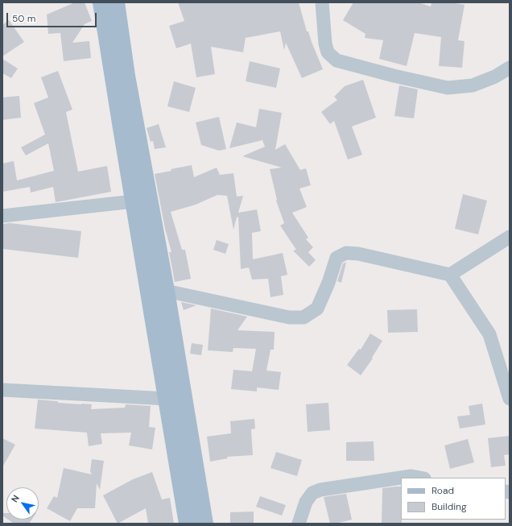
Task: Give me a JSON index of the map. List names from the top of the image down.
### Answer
{
  "legend": ["Road", "Building"],
  "scale_bar": "50 m",
  "north": "top left"
}
